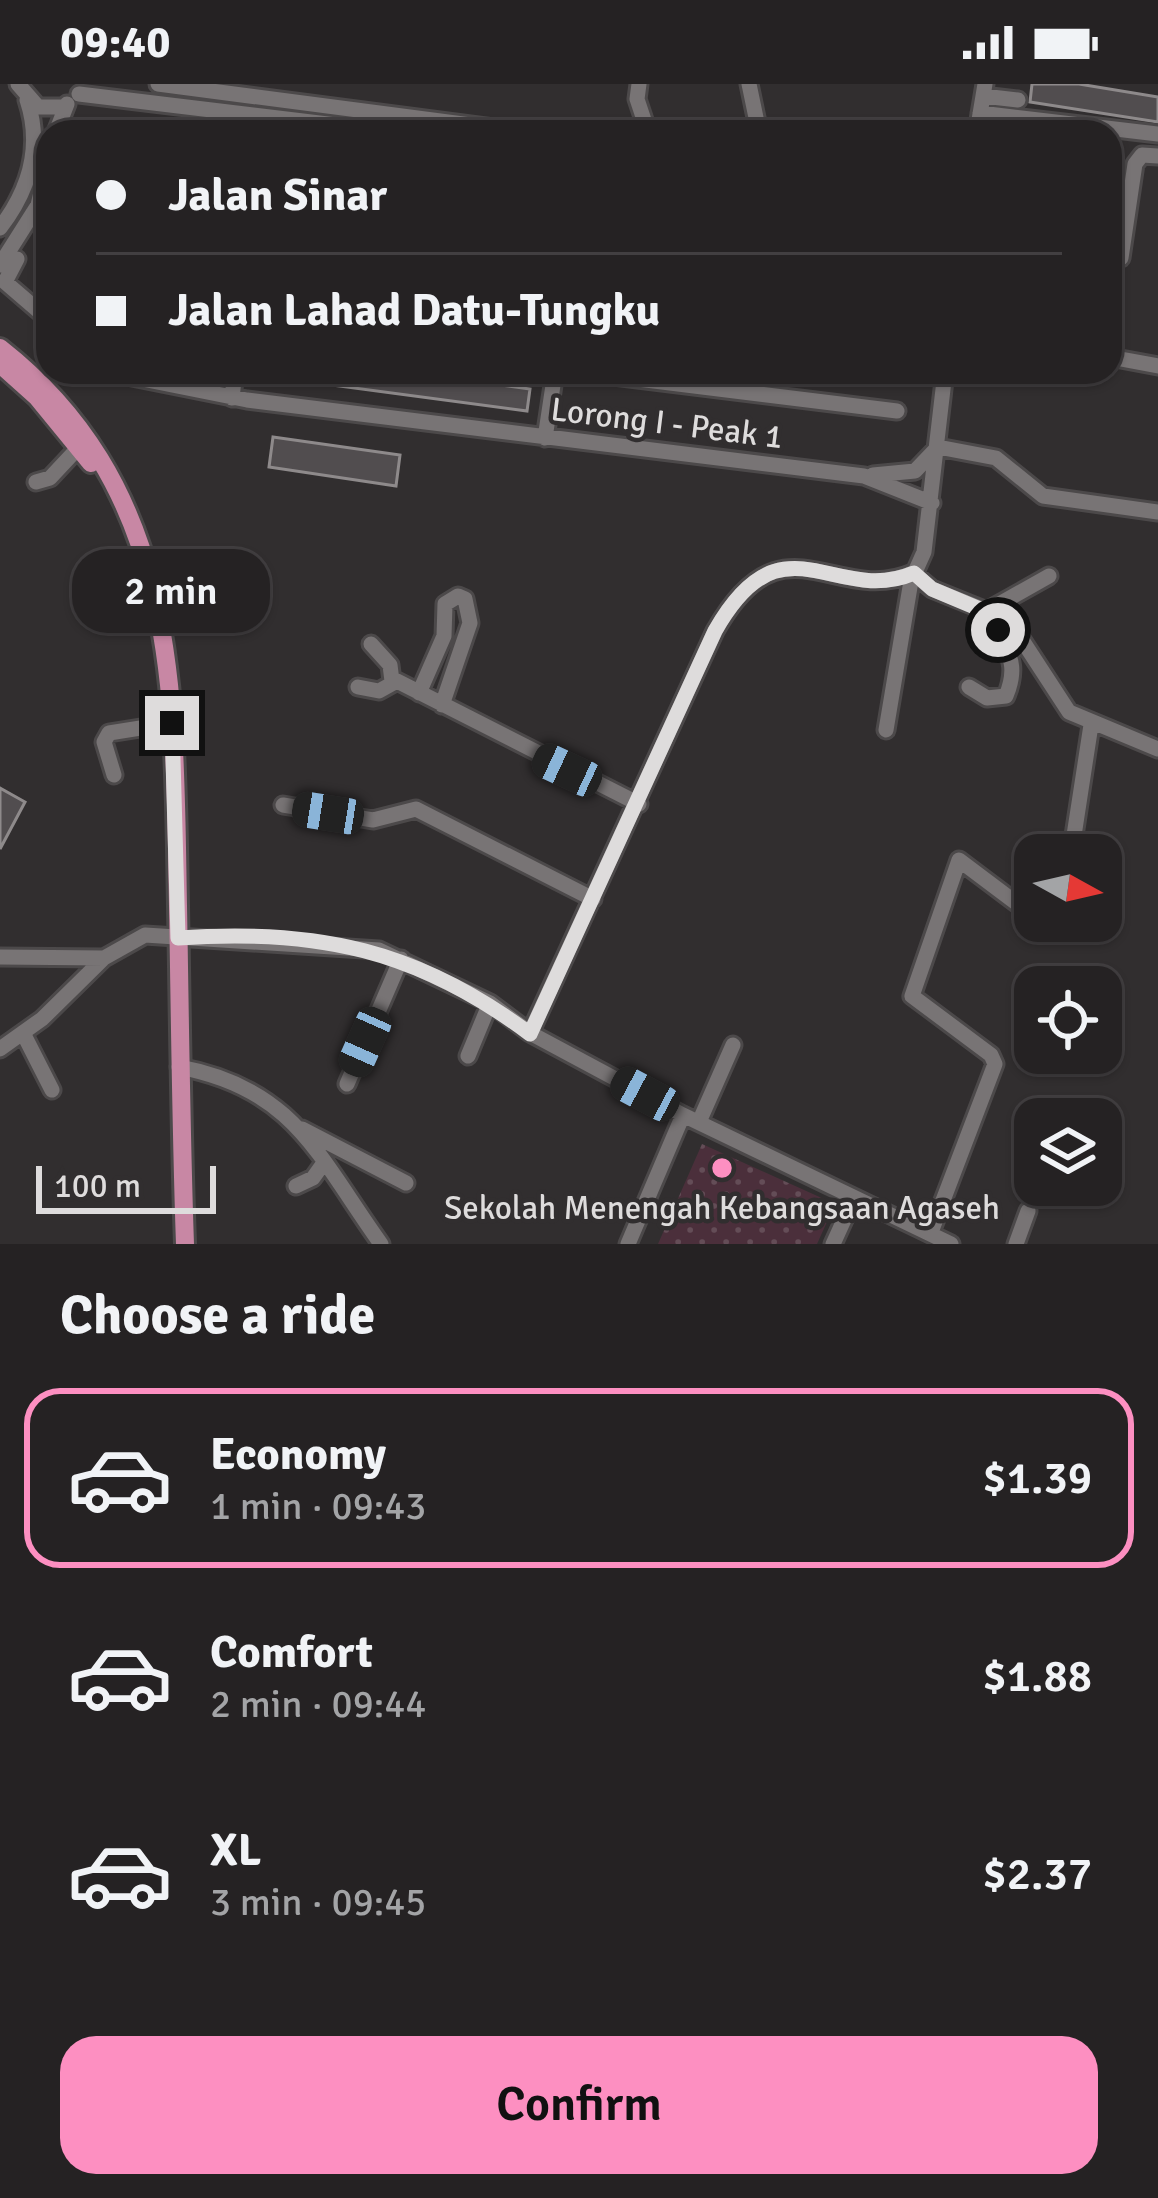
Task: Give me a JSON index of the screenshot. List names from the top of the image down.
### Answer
{
  "streets": {
    "street": ["Lorong I - Peak 1"]
  },
  "places": ["Sekolah Menengah Kebangsaan Agaseh"],
  "scale_bar": "100 m",
  "north": "right",
  "page": {
    "status": "09:40",
    "banner": ["Jalan Sinar", "Jalan Lahad Datu-Tungku"],
    "bubble": "2 min",
    "scale": "100 m",
    "heading": "Choose a ride",
    "list": [
      {
        "name": "Economy",
        "note": "1 min · 09:43",
        "value": "$1.39"
      },
      {
        "name": "Comfort",
        "note": "2 min · 09:44",
        "value": "$1.88"
      },
      {
        "name": "XL",
        "note": "3 min · 09:45",
        "value": "$2.37"
      }
    ],
    "buttons": "Confirm"
  }
}
